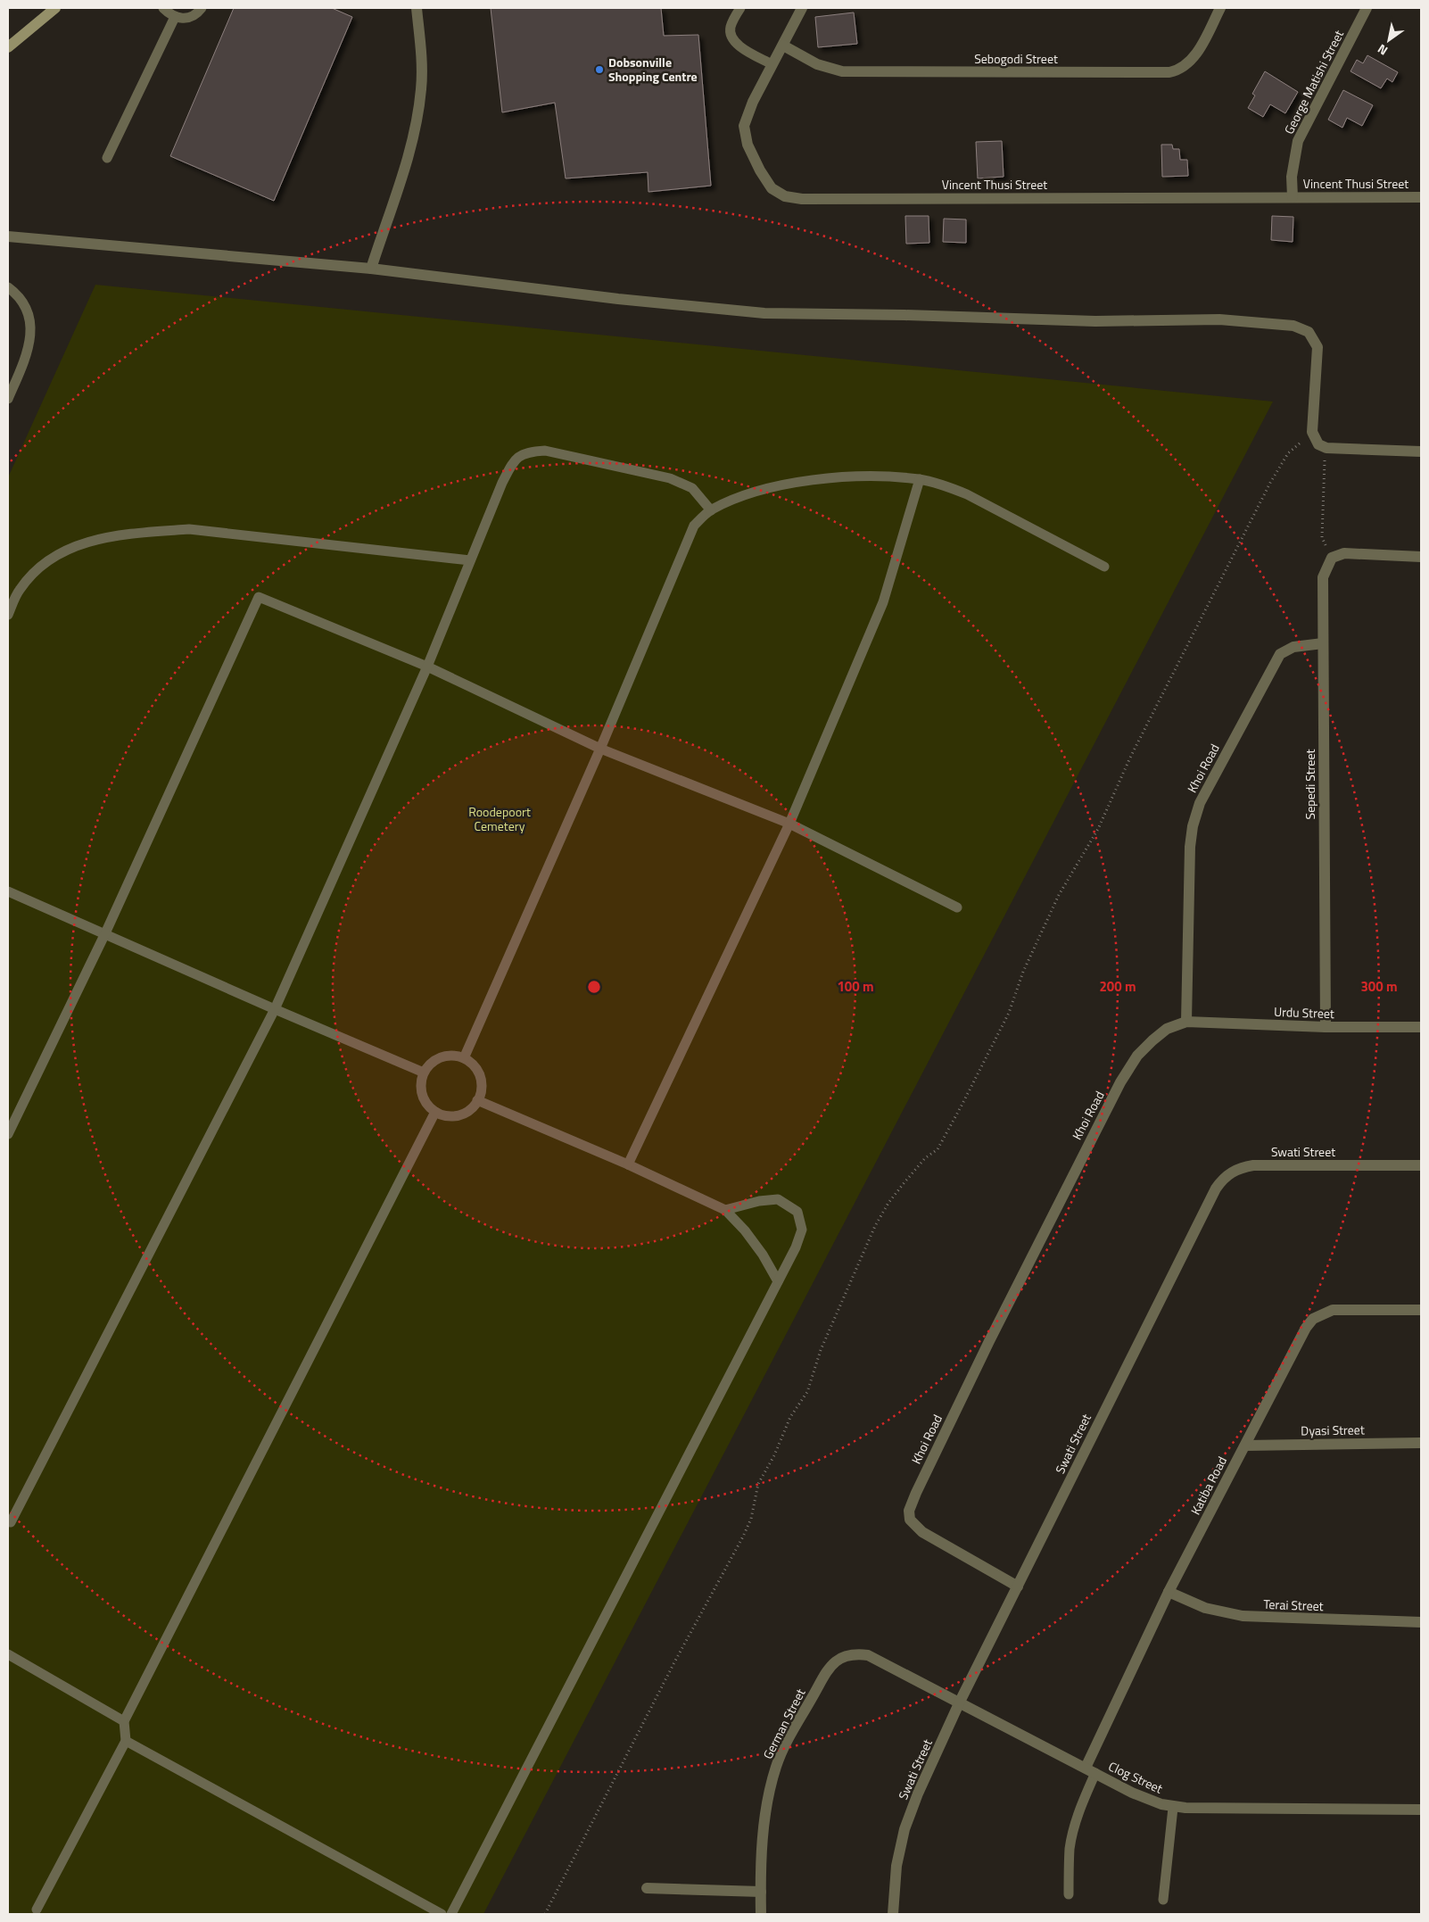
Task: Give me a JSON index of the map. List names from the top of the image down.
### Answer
{
  "streets": {
    "street": [
      "Sebogodi Street",
      "George Matishi Street",
      "Vincent Thusi Street",
      "Khoi Road",
      "Sepedi Street",
      "Urdu Street",
      "Swati Street",
      "Dyasi Street",
      "Katiba Road",
      "Terai Street",
      "German Street",
      "Clog Street"
    ]
  },
  "crossings": [
    ["Sebogodi Street", "Vincent Thusi Street"],
    ["George Matishi Street", "Vincent Thusi Street"],
    ["Khoi Road", "Sepedi Street"],
    ["Khoi Road", "Urdu Street"],
    ["Khoi Road", "Swati Street"],
    ["Sepedi Street", "Urdu Street"],
    ["Swati Street", "Clog Street"],
    ["Dyasi Street", "Katiba Road"],
    ["Katiba Road", "Terai Street"],
    ["Katiba Road", "Clog Street"],
    ["German Street", "Clog Street"]
  ],
  "parks": ["Roodepoort Cemetery"],
  "places": ["Dobsonville Shopping Centre"],
  "north": "bottom left",
  "rings": ["100 m", "200 m", "300 m"]
}
